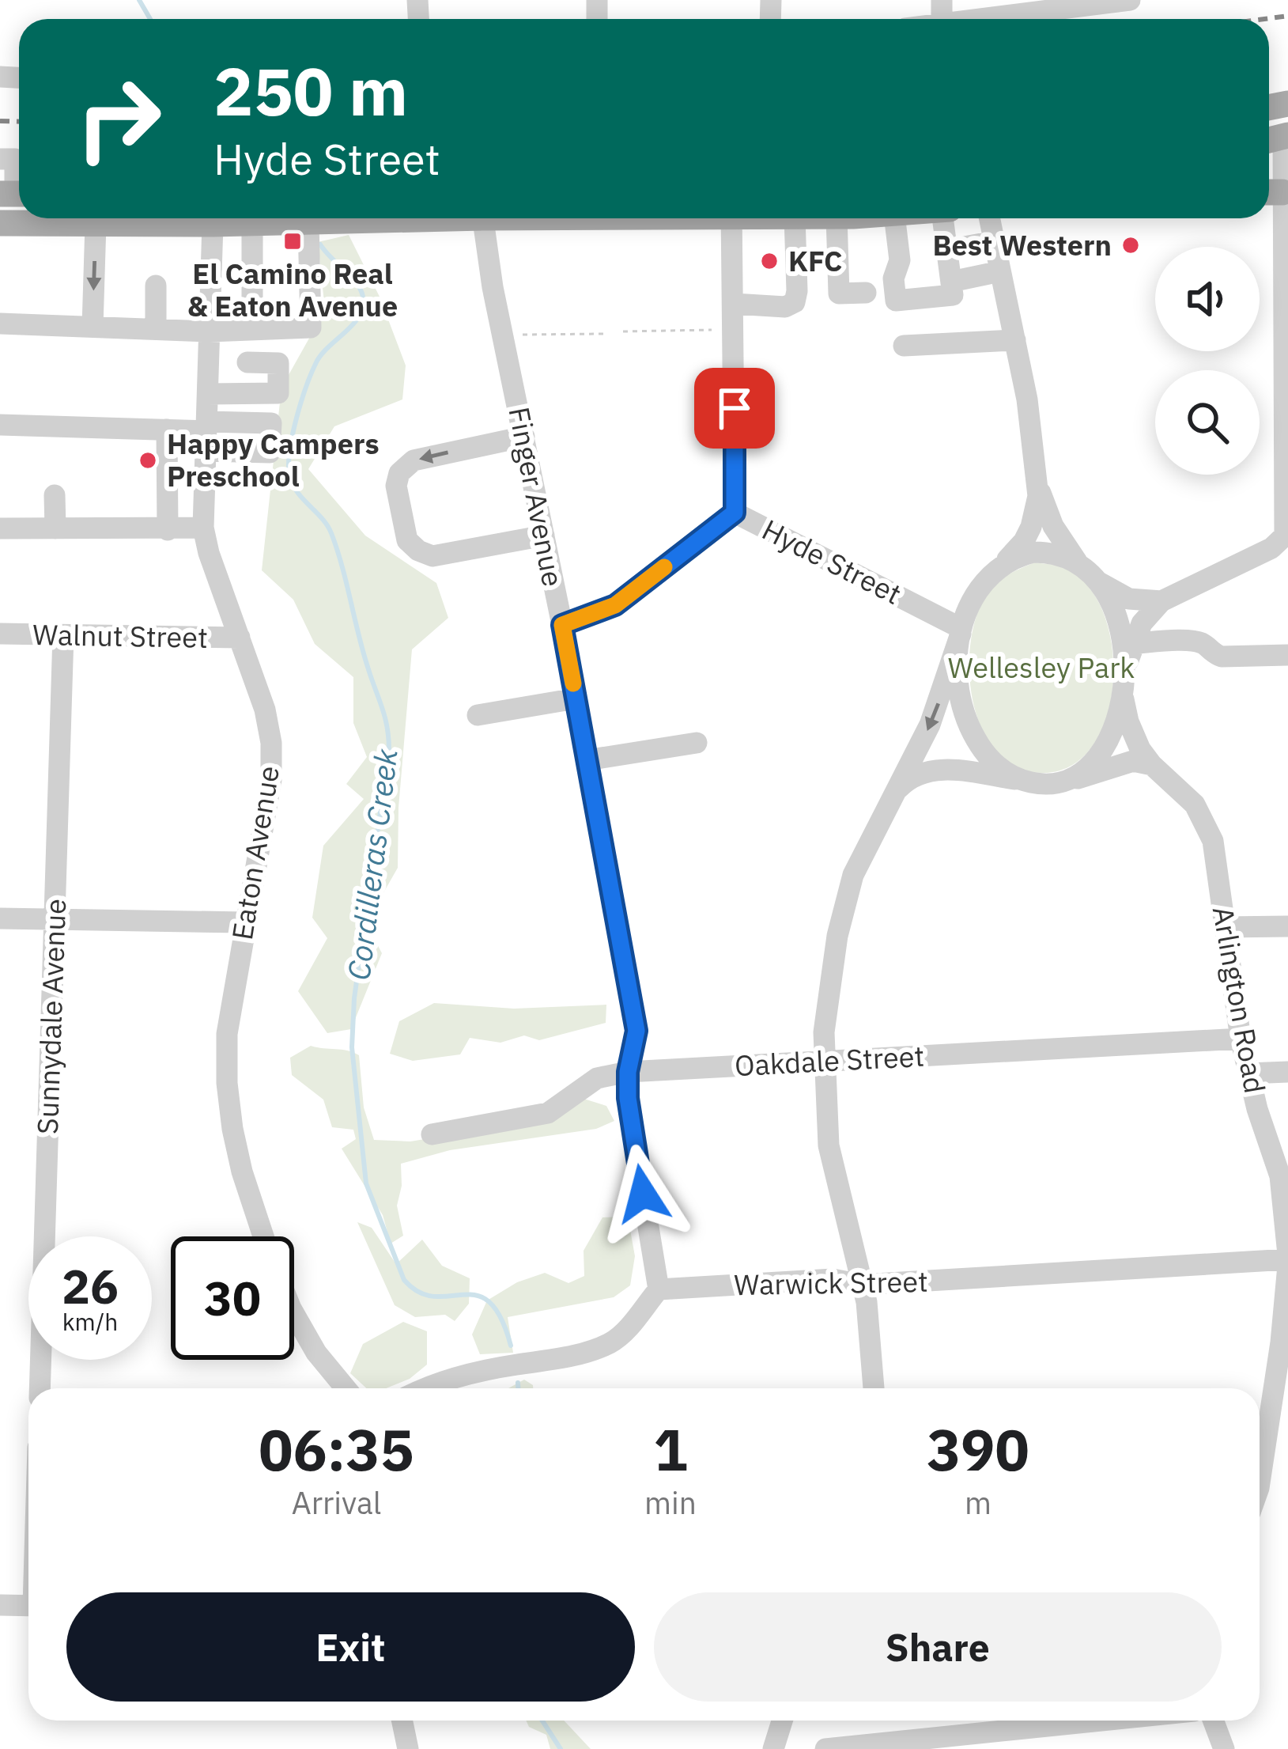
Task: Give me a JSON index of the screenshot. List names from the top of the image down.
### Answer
{
  "streets": {
    "street": [
      "Finger Avenue",
      "Hyde Street",
      "Walnut Street",
      "Eaton Avenue",
      "Arlington Road",
      "Sunnydale Avenue",
      "Oakdale Street",
      "Warwick Street"
    ]
  },
  "crossings": [
    ["Finger Avenue", "Hyde Street"],
    ["Finger Avenue", "Oakdale Street"],
    ["Finger Avenue", "Warwick Street"],
    ["Hyde Street", "Arlington Road"],
    ["Walnut Street", "Eaton Avenue"],
    ["Walnut Street", "Sunnydale Avenue"],
    ["Arlington Road", "Oakdale Street"],
    ["Arlington Road", "Warwick Street"]
  ],
  "water": ["Cordilleras Creek"],
  "parks": ["Wellesley Park"],
  "places": {
    "transit": ["El Camino Real & Eaton Avenue"],
    "other": ["Best Western", "KFC", "Happy Campers Preschool"]
  },
  "page": {
    "turn": ["250 m", "Hyde Street"],
    "speed": "26 km/h",
    "limit": "30",
    "eta": [
      "06:35",
      "Arrival",
      "1",
      "min",
      "390",
      "m"
    ],
    "buttons": ["Exit", "Share"]
  }
}
